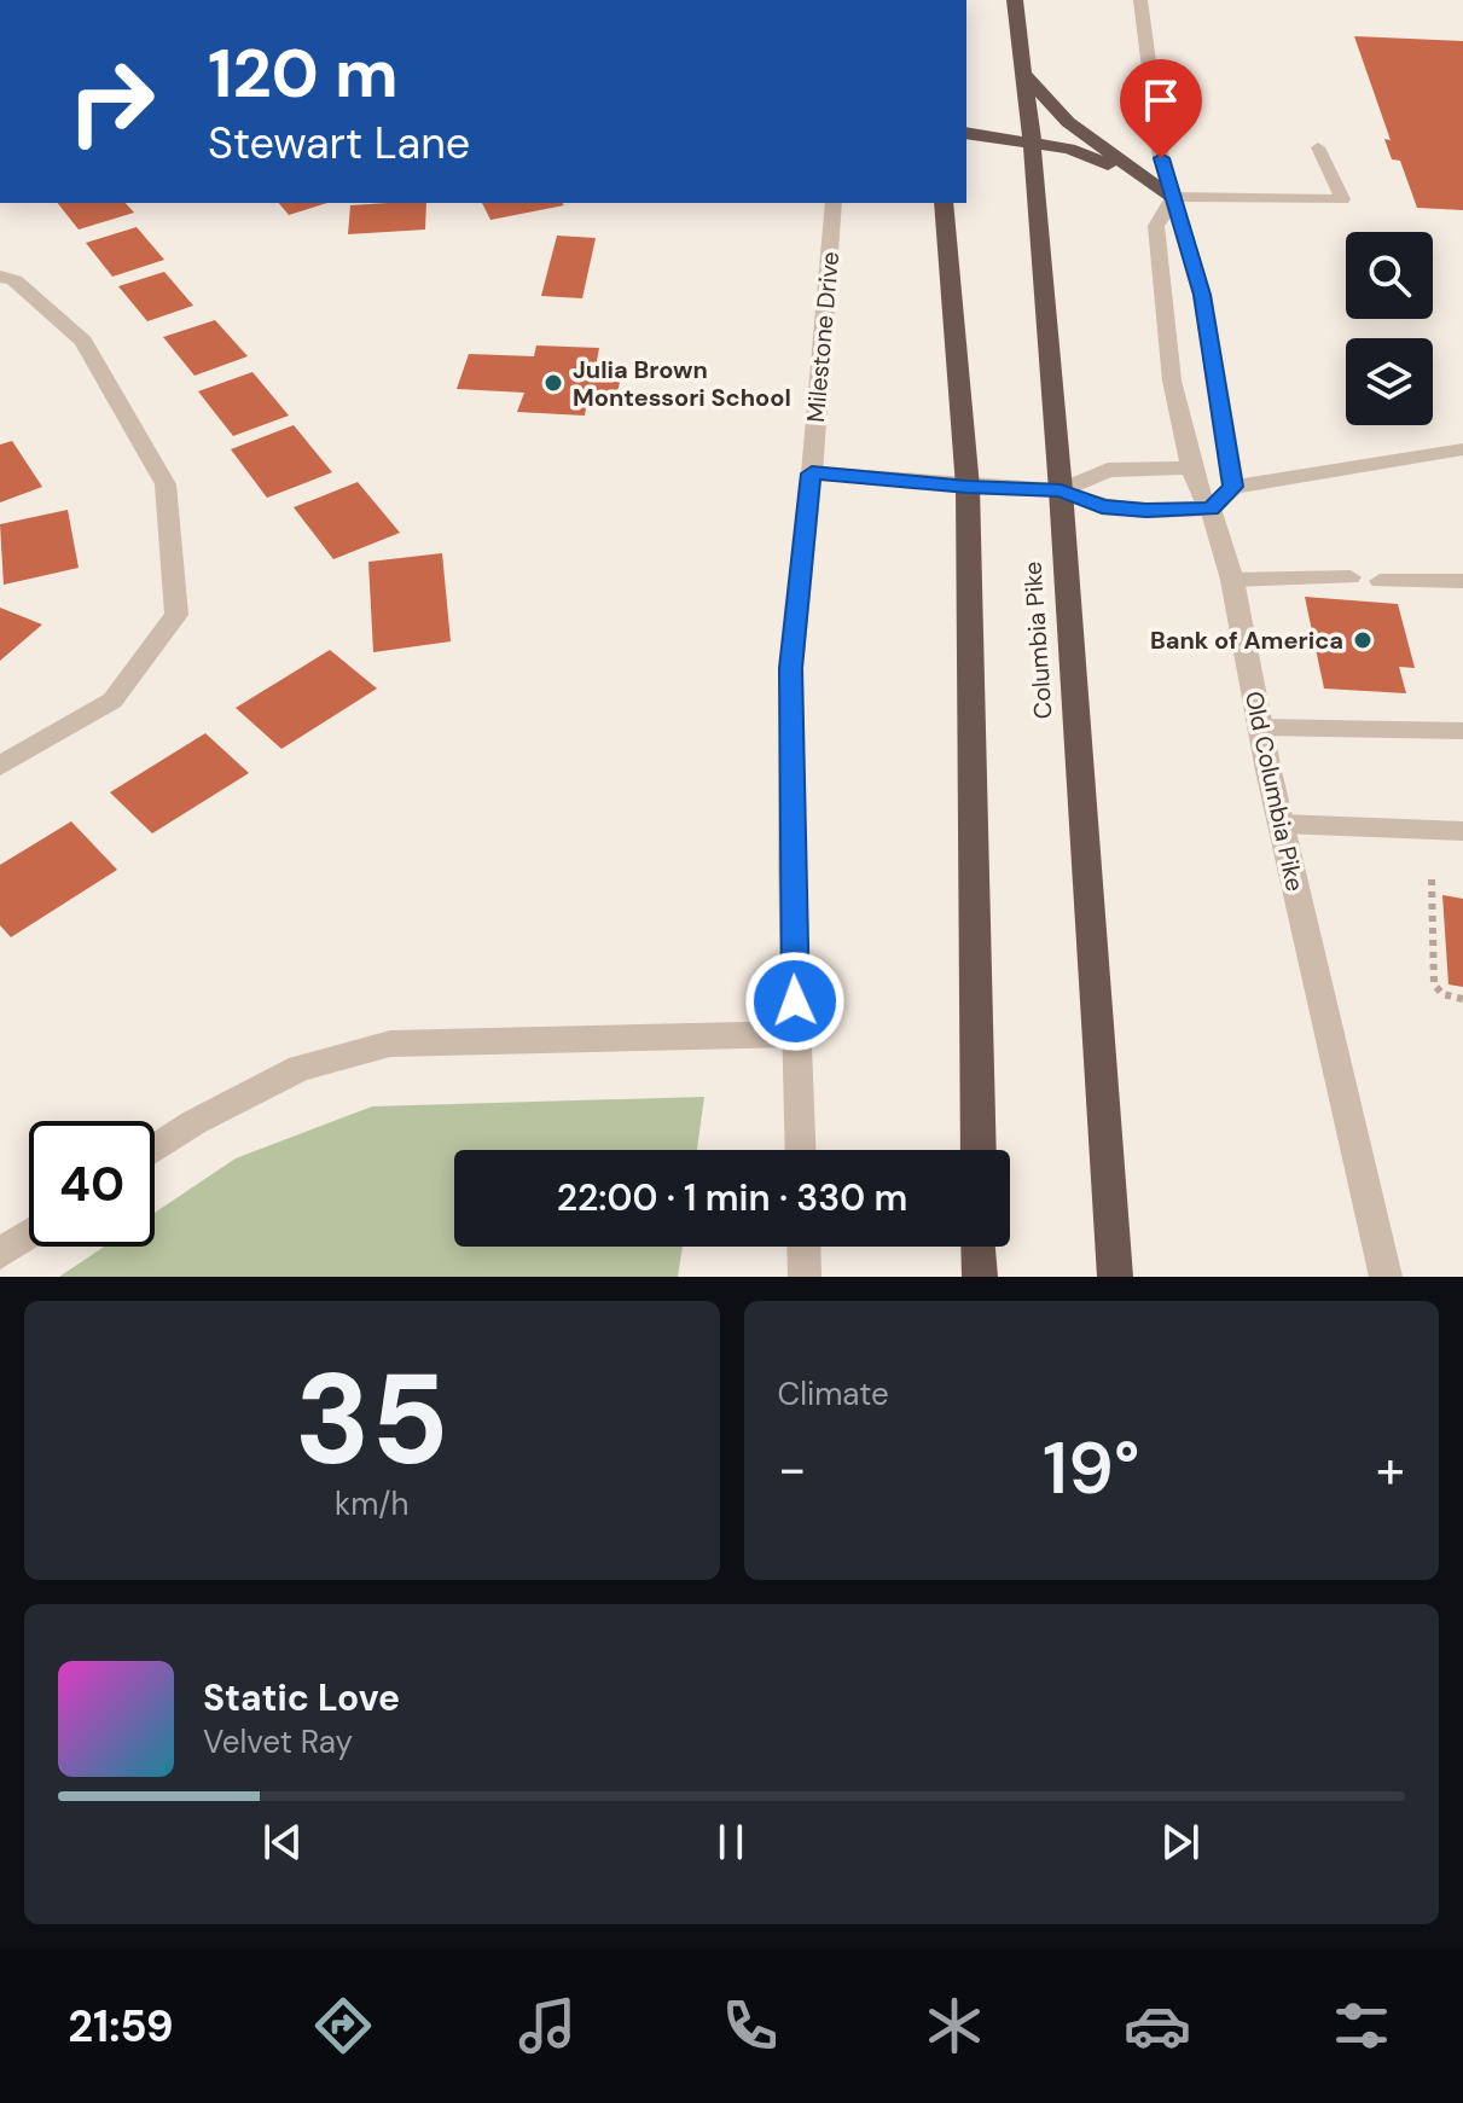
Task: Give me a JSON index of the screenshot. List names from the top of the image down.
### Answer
{
  "streets": {
    "highway": ["Columbia Pike"],
    "street": ["Milestone Drive", "Old Columbia Pike"]
  },
  "places": ["Julia Brown Montessori School", "Bank of America"],
  "page": {
    "turn": ["120 m", "Stewart Lane"],
    "limit": "40",
    "trip": "22:00 · 1 min · 330 m",
    "tile": [
      ["35", "km/h"],
      "Climate"
    ],
    "heat": ["−", "19°", "+"],
    "song": ["Static Love", "Velvet Ray"],
    "tabs": "21:59"
  }
}
